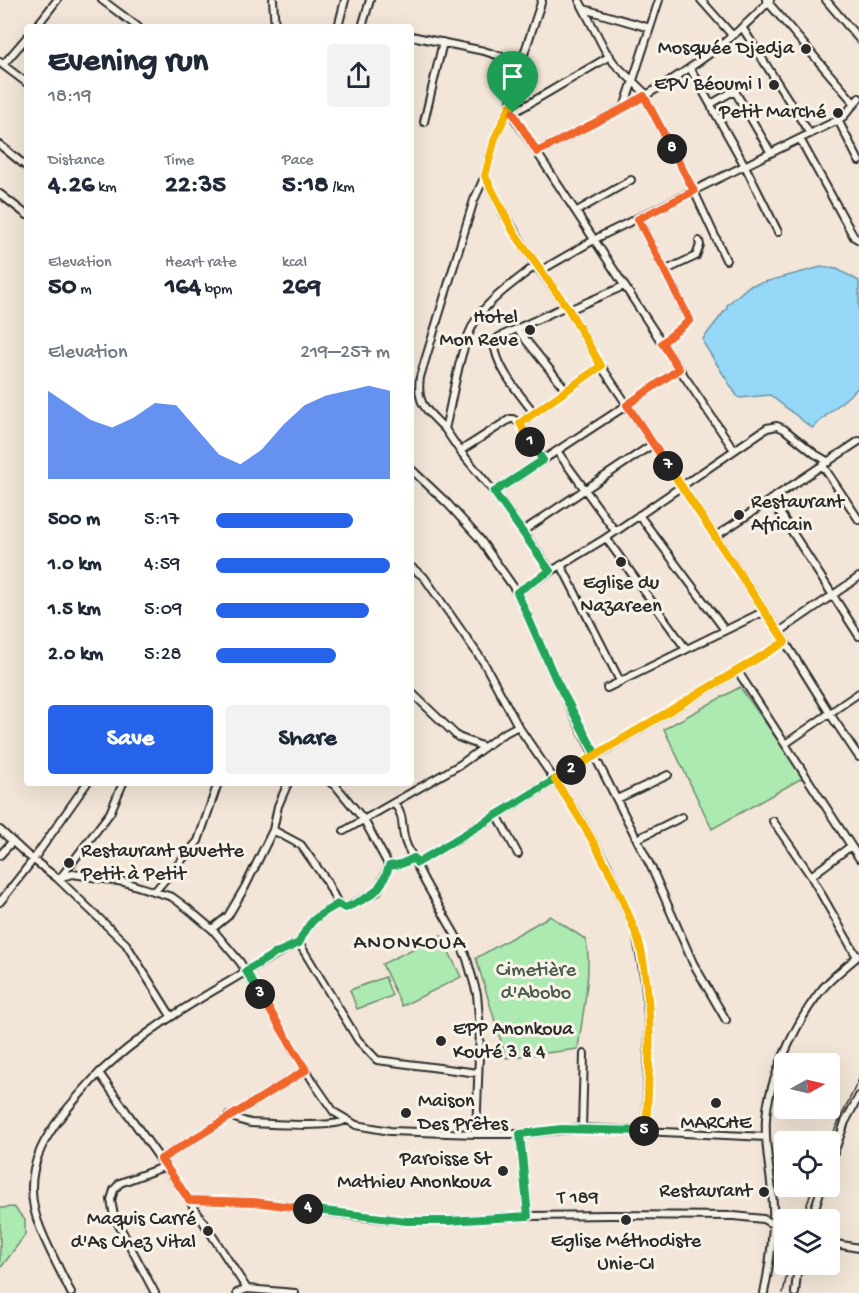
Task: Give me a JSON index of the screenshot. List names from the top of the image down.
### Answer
{
  "streets": {
    "street": ["T 189"]
  },
  "districts": ["ANONKOUA"],
  "parks": ["Cimetière d'Abobo"],
  "places": [
    "Mosquée Djedja",
    "EPV Béoumi I",
    "Petit Marché",
    "Hotel Mon Reve",
    "Restaurant Africain",
    "Eglise du Nazareen",
    "Restaurant Buvette Petit à Petit",
    "EPP Anonkoua Kouté 3 & 4",
    "MARCHE",
    "Maison Des Prêtes",
    "Paroisse St Mathieu Anonkoua",
    "Restaurant",
    "Eglise Méthodiste Unie-CI",
    "Maquis Carré d'As Chez Vital"
  ],
  "north": "right",
  "page": {
    "heading": ["Evening run", "18:19"],
    "stats": [
      ["Distance", "4.26 km"],
      ["Time", "22:35"],
      ["Pace", "5:18 /km"],
      ["Elevation", "50 m"],
      ["Heart rate", "164 bpm"],
      ["kcal", "269"]
    ],
    "pins": [
      "8",
      "1",
      "7",
      "2",
      "3",
      "5",
      "4"
    ],
    "chart": ["Elevation", "219–257 m"],
    "list": [
      {
        "name": "500 m",
        "note": "5:17"
      },
      {
        "name": "1.0 km",
        "note": "4:59"
      },
      {
        "name": "1.5 km",
        "note": "5:09"
      },
      {
        "name": "2.0 km",
        "note": "5:28"
      }
    ],
    "buttons": ["Save", "Share"]
  }
}
